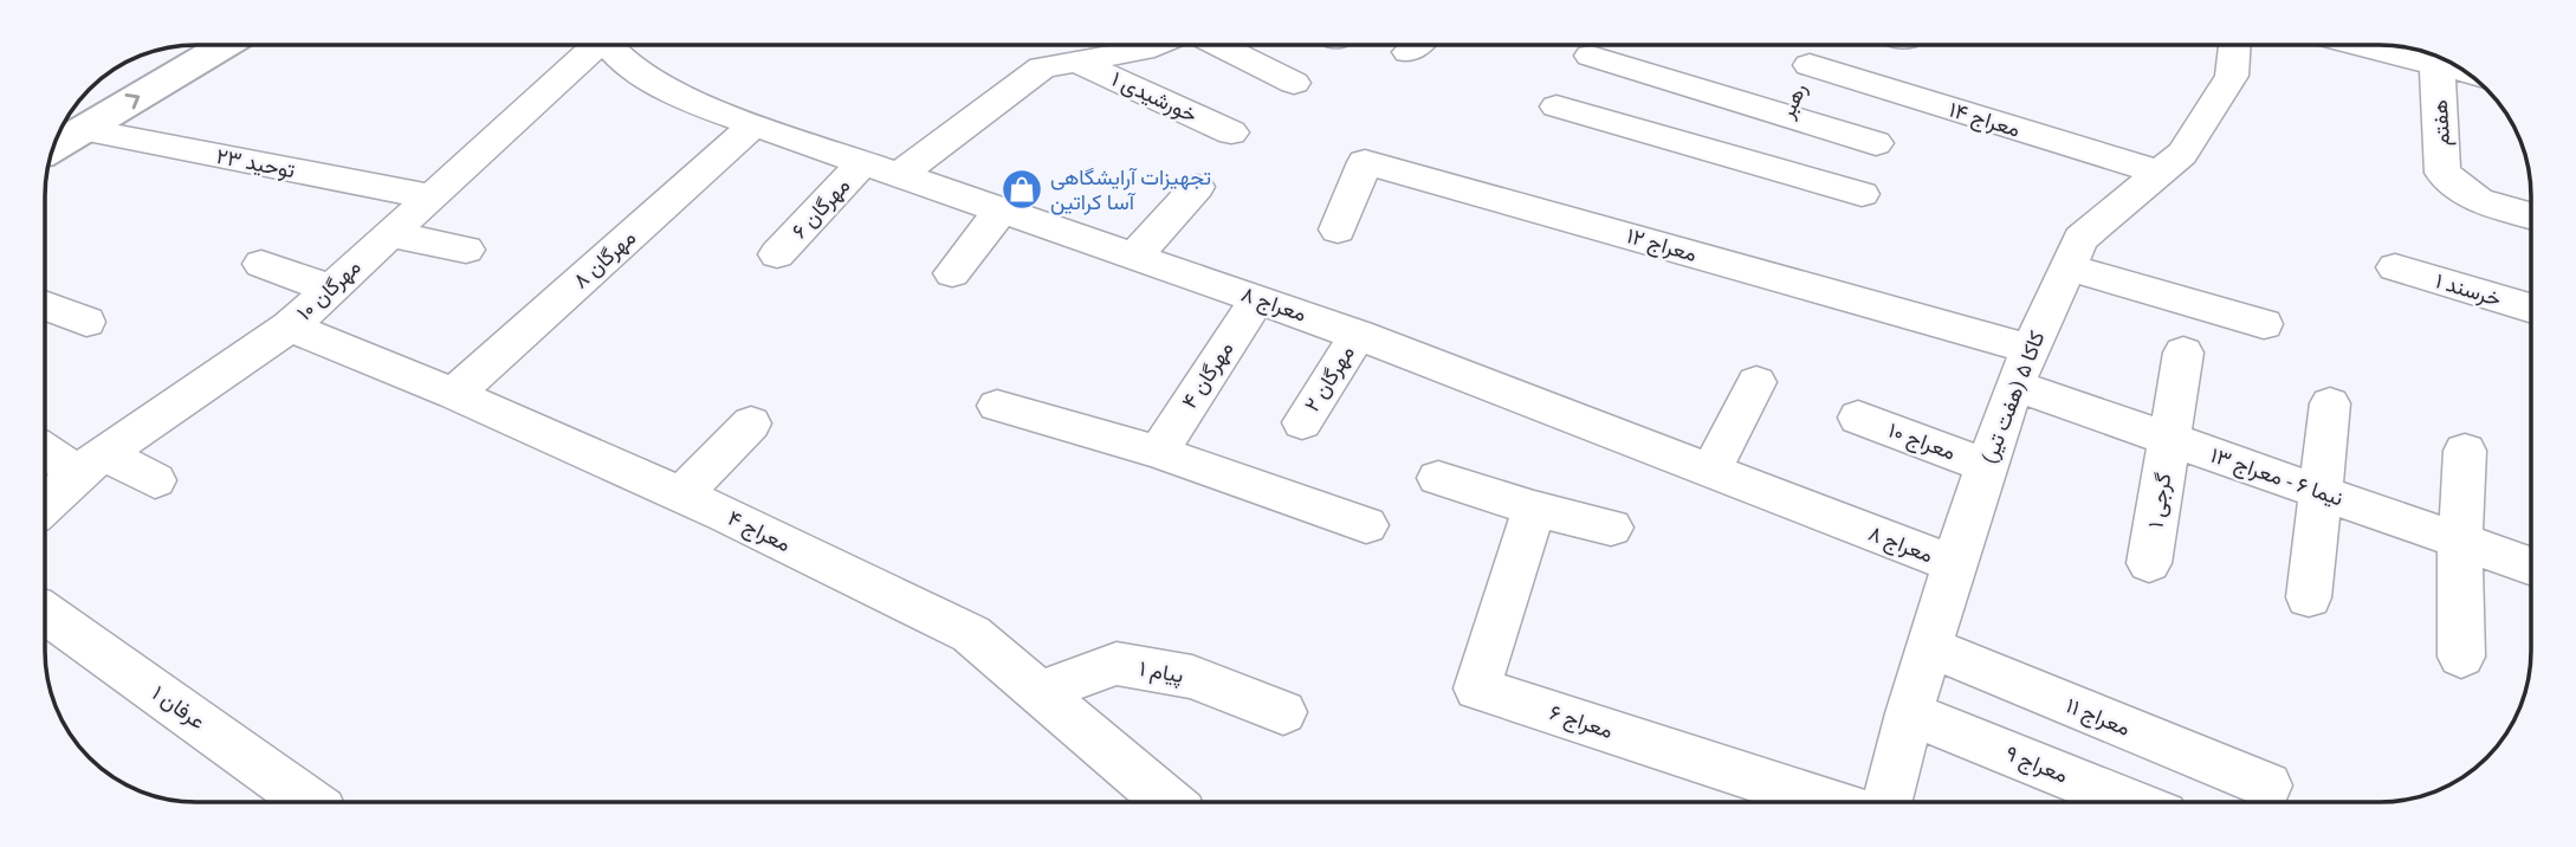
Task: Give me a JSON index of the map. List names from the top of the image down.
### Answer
{
  "streets": {
    "street": [
      "خورشیدی ۱",
      "رهبر",
      "معراج ۱۴",
      "هفتم",
      "توحید ۲۳",
      "مهرگان ۶",
      "معراج ۱۲",
      "مهرگان ۸",
      "مهرگان ۱۰",
      "خرسند ۱",
      "معراج ۸",
      "مهرگان ۴",
      "مهرگان ۲",
      "کاکا ۵ (هفت تیر)",
      "معراج ۱۰",
      "نیما ۶ - معراج ۱۳",
      "گرجی ۱",
      "معراج ۴",
      "پیام ۱",
      "عرفان ۱",
      "معراج ۱۱",
      "معراج ۶",
      "معراج ۹"
    ]
  },
  "crossings": [
    ["رهبر", "معراج ۱۴"],
    ["معراج ۱۴", "کاکا ۵ (هفت تیر)"],
    ["توحید ۲۳", "مهرگان ۱۰"],
    ["مهرگان ۶", "معراج ۸"],
    ["معراج ۱۲", "کاکا ۵ (هفت تیر)"],
    ["معراج ۱۲", "نیما ۶ - معراج ۱۳"],
    ["مهرگان ۸", "معراج ۸"],
    ["مهرگان ۸", "معراج ۴"],
    ["مهرگان ۱۰", "معراج ۴"],
    ["معراج ۸", "مهرگان ۴"],
    ["معراج ۸", "مهرگان ۲"],
    ["معراج ۸", "کاکا ۵ (هفت تیر)"],
    ["کاکا ۵ (هفت تیر)", "معراج ۱۰"],
    ["کاکا ۵ (هفت تیر)", "نیما ۶ - معراج ۱۳"],
    ["کاکا ۵ (هفت تیر)", "معراج ۱۱"],
    ["کاکا ۵ (هفت تیر)", "معراج ۹"],
    ["نیما ۶ - معراج ۱۳", "گرجی ۱"],
    ["معراج ۴", "پیام ۱"]
  ],
  "places": {
    "shop": ["تجهیزات آرایشگاهی آسا کراتین"]
  }
}
